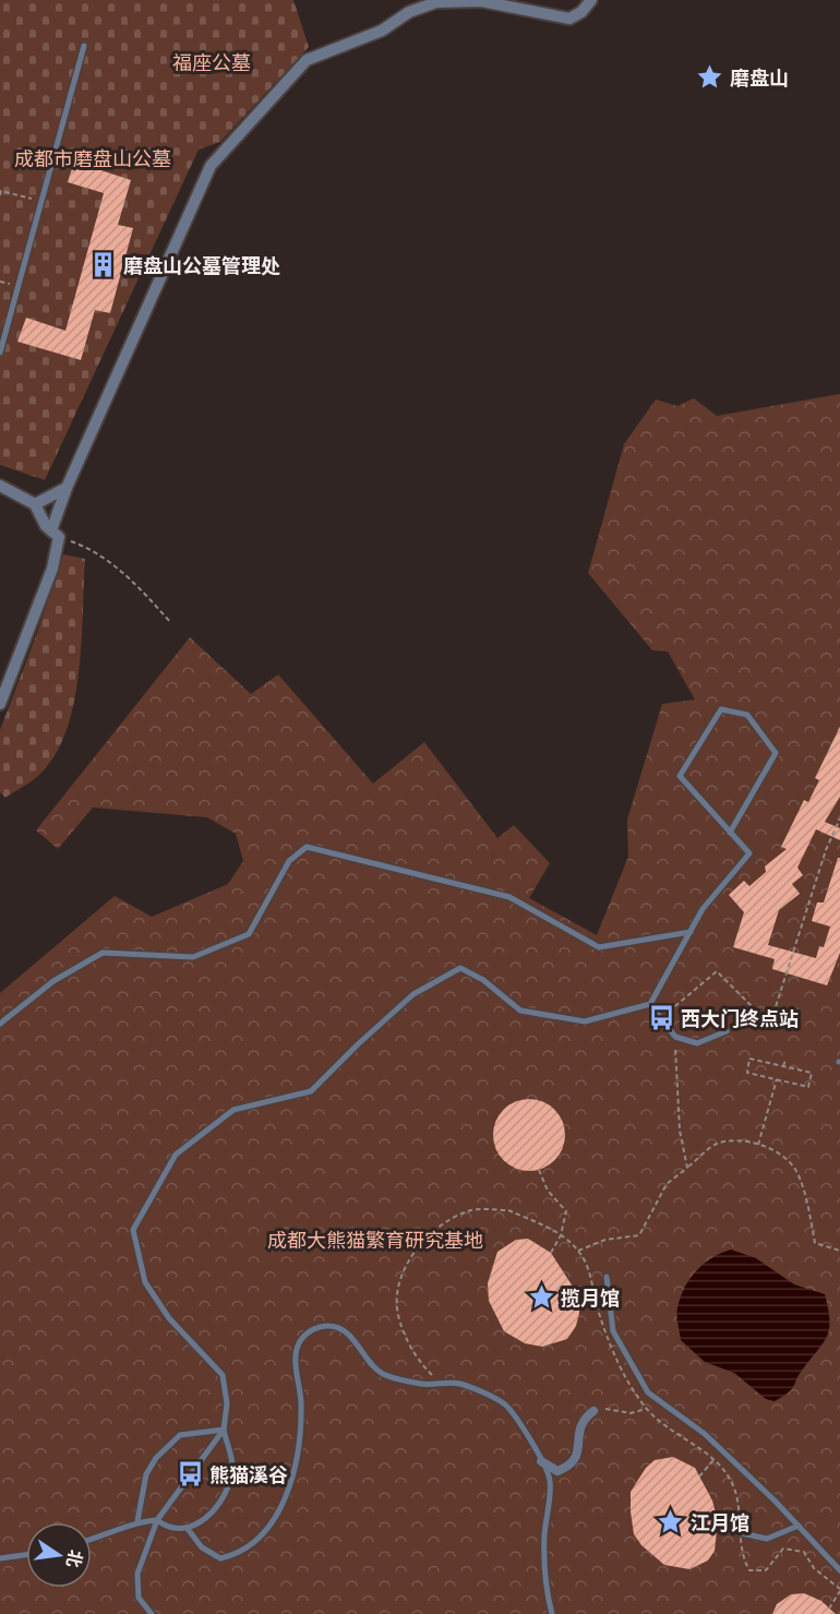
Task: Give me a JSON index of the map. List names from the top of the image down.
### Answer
{
  "parks": ["福座公墓", "成都市磨盘山公墓", "成都大熊猫繁育研究基地"],
  "places": {
    "place": ["磨盘山", "揽月馆", "江月馆"],
    "building": ["磨盘山公墓管理处"],
    "bus stop": ["西大门终点站", "熊猫溪谷"]
  },
  "north": "right"
}
